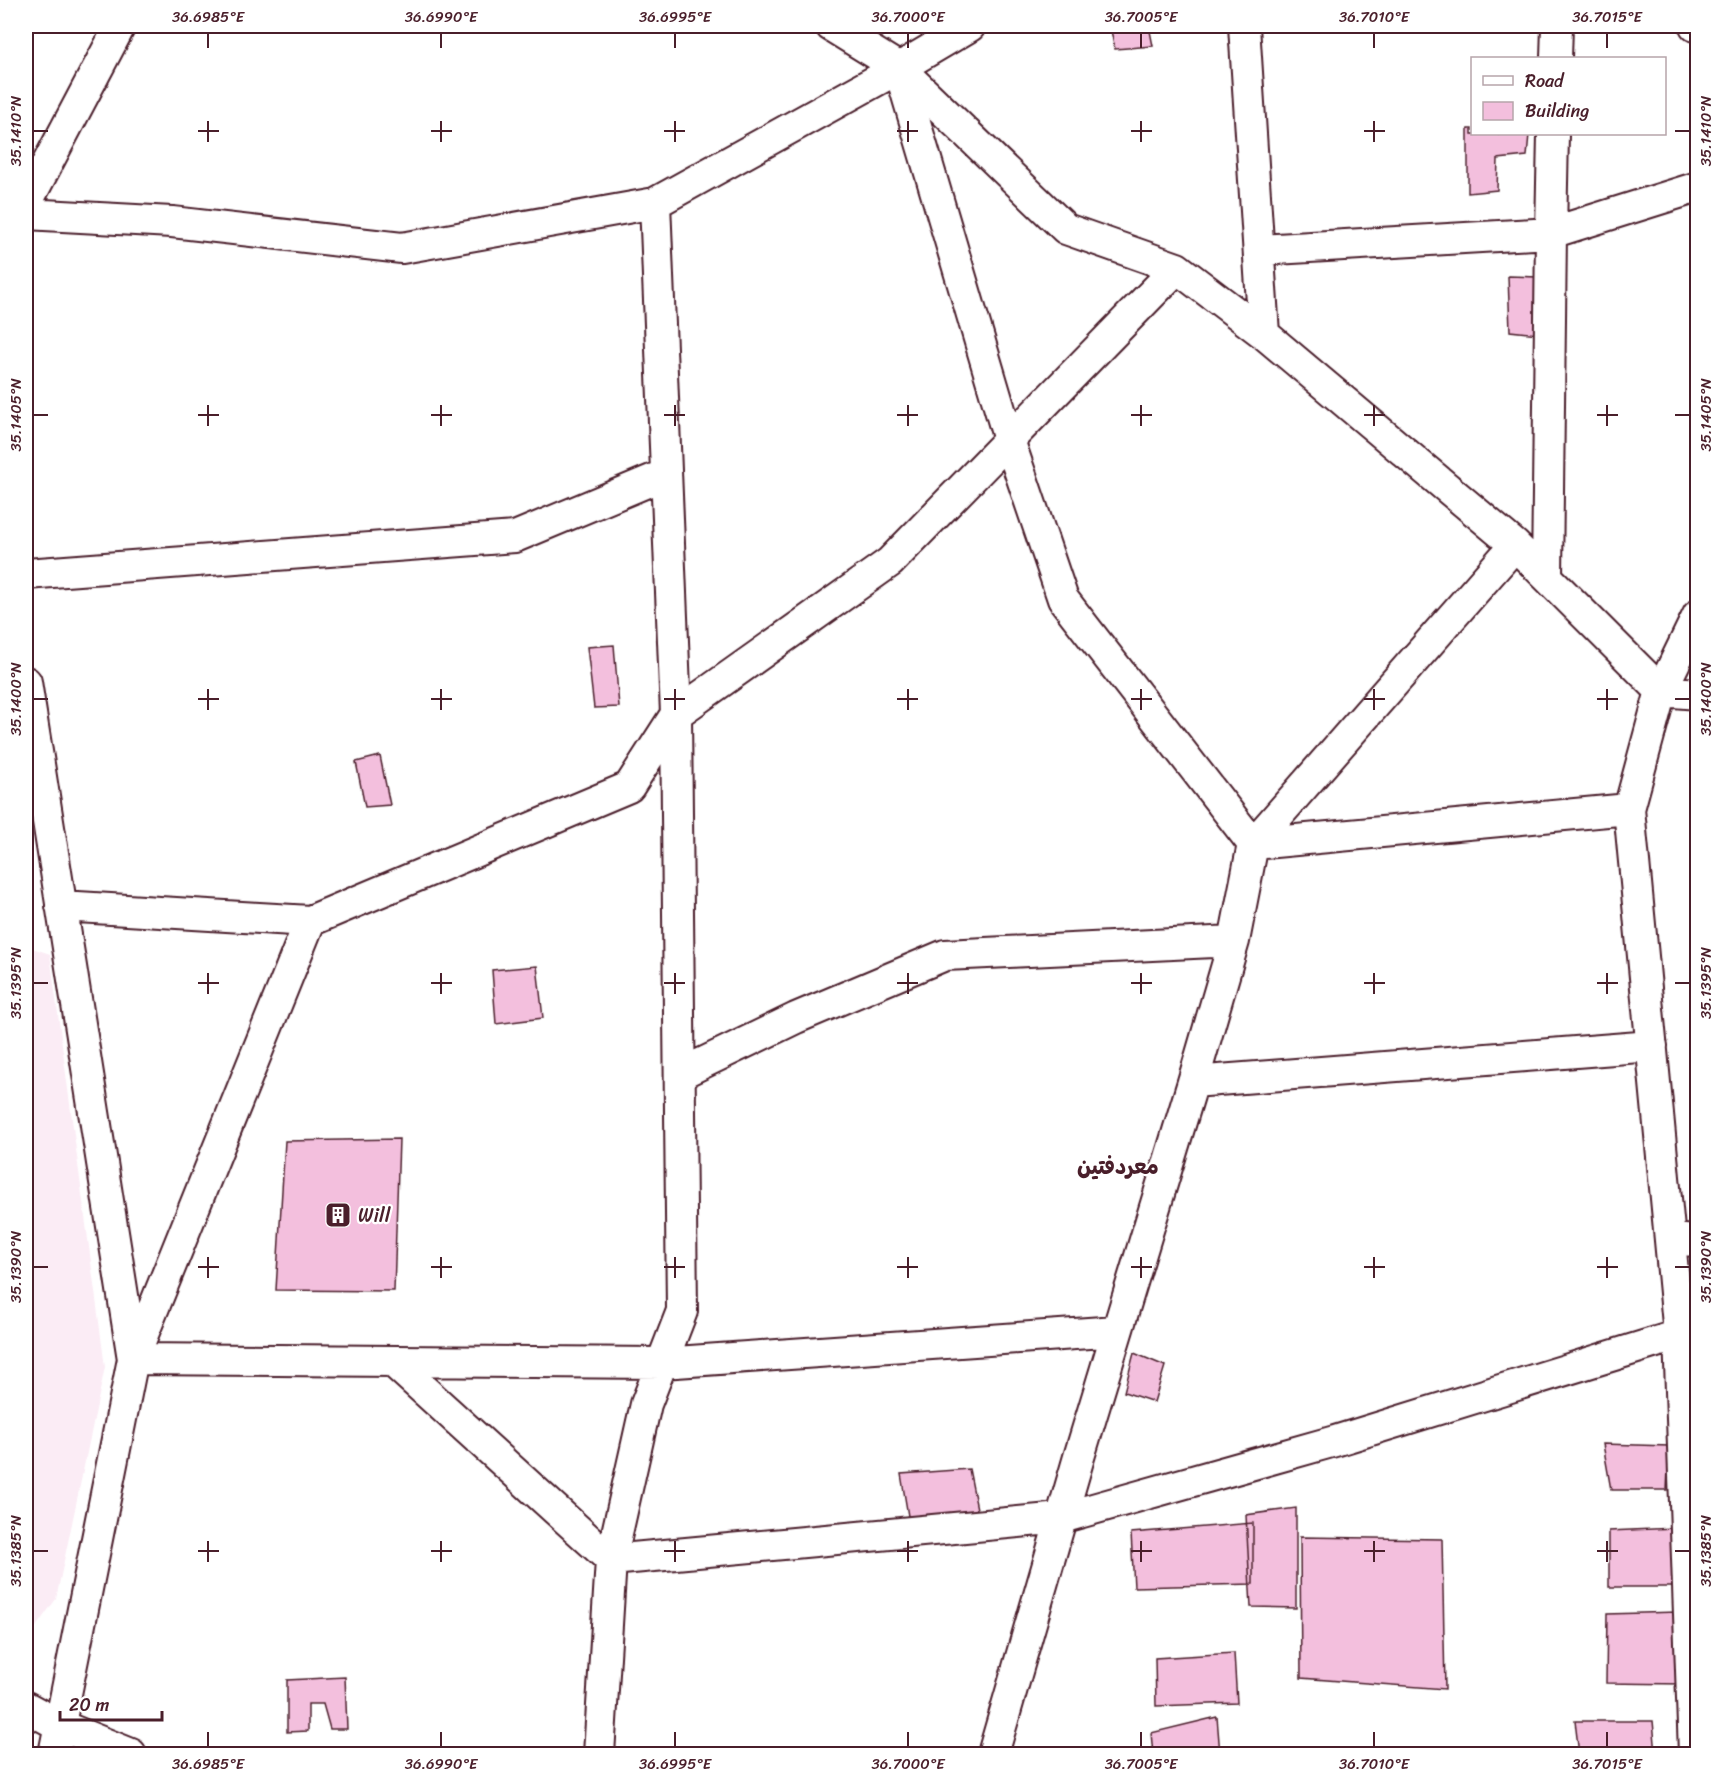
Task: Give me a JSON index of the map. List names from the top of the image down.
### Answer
{
  "districts": ["معردفتين"],
  "places": {
    "building": ["Will"]
  },
  "legend": ["Road", "Building"],
  "scale_bar": "20 m",
  "coordinates": [
    "36.6985°E",
    "36.6990°E",
    "36.6995°E",
    "36.7000°E",
    "36.7005°E",
    "36.7010°E",
    "36.7015°E",
    "35.1410°N",
    "35.1405°N",
    "35.1400°N",
    "35.1395°N",
    "35.1390°N",
    "35.1385°N"
  ]
}
